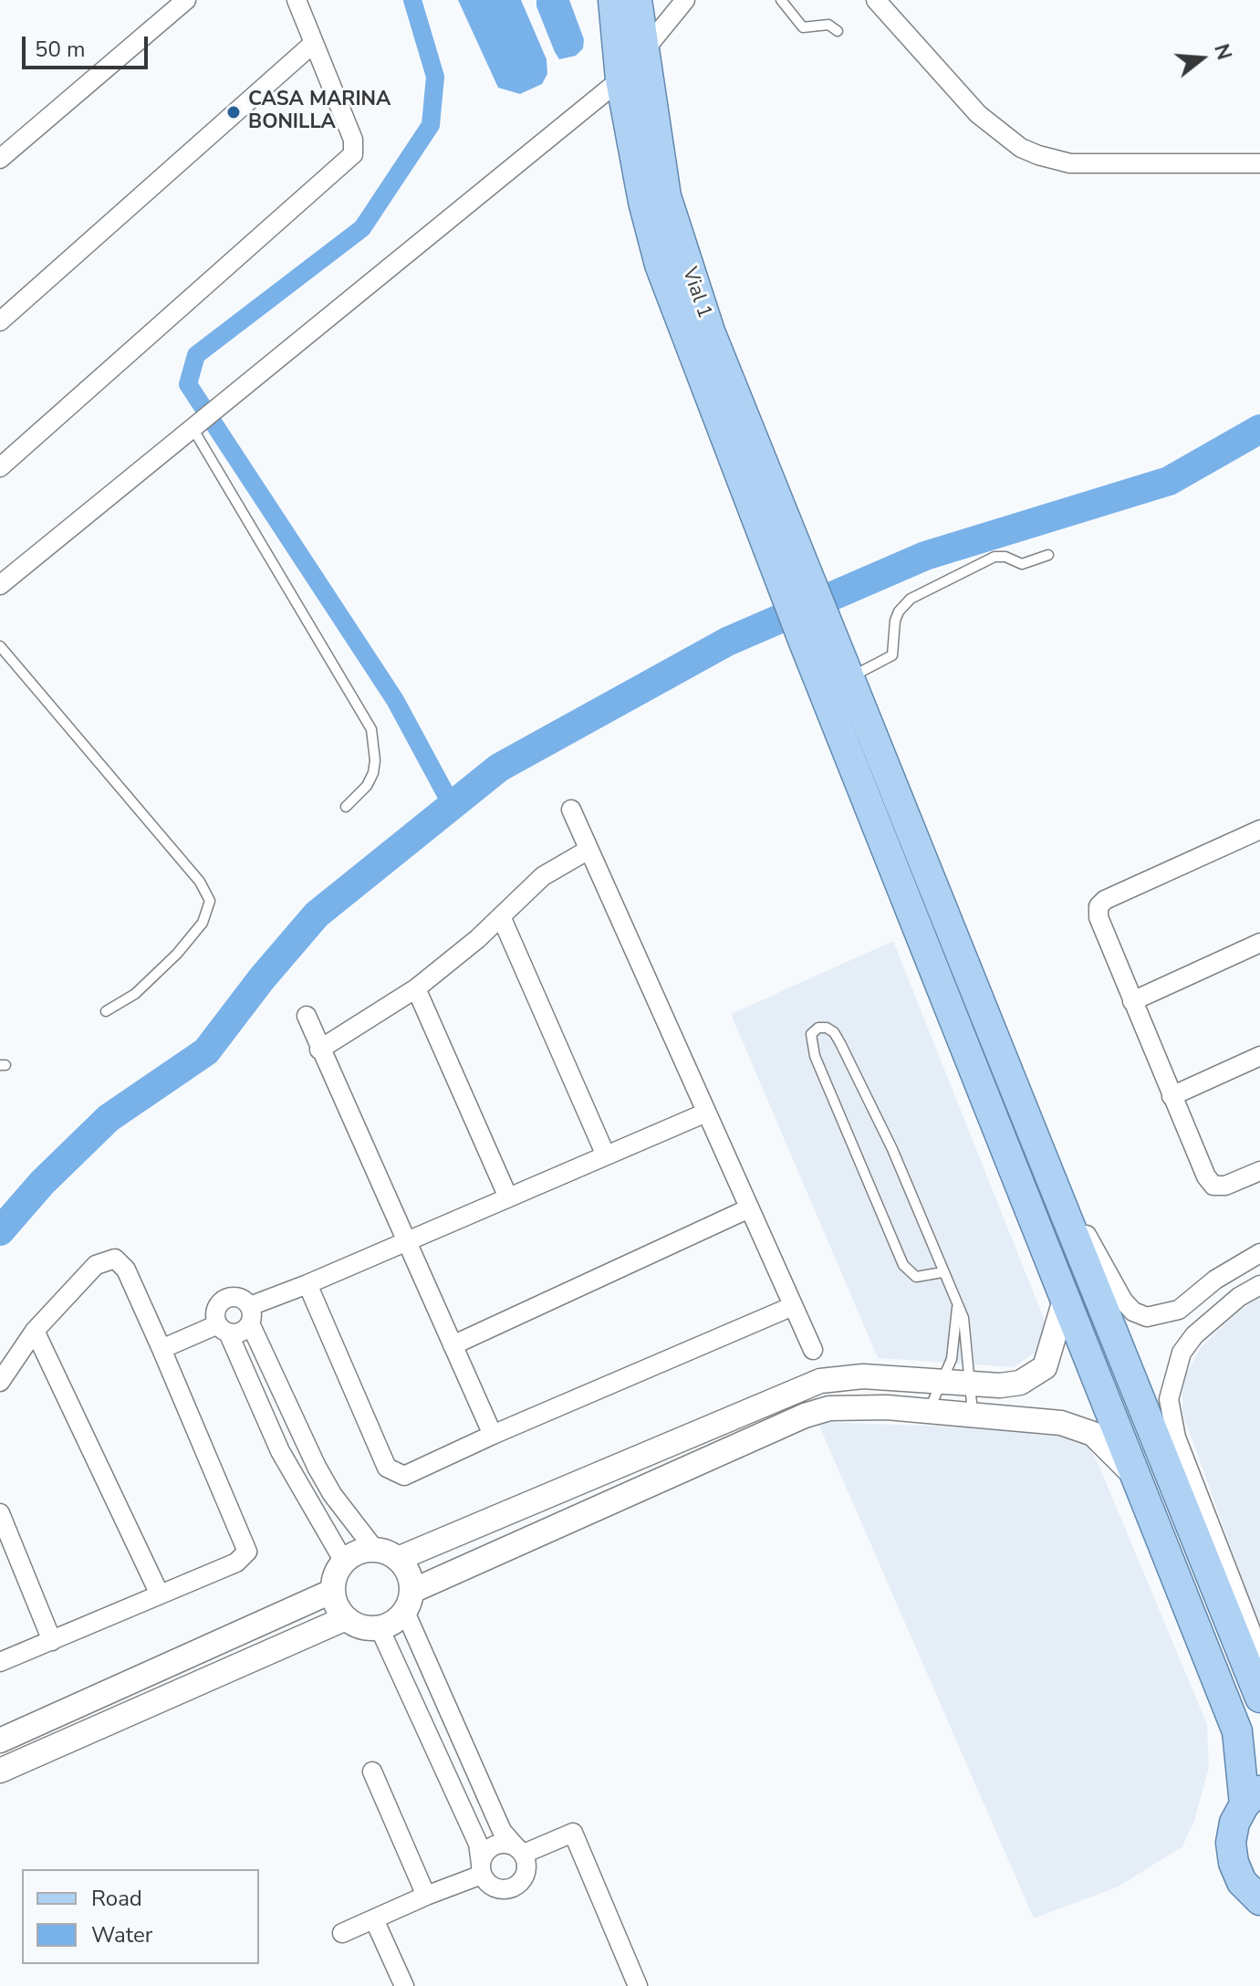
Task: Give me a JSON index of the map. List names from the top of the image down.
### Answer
{
  "streets": {
    "main road": ["Vial 1"]
  },
  "places": ["CASA MARINA BONILLA"],
  "legend": ["Road", "Water"],
  "scale_bar": "50 m",
  "north": "right"
}
